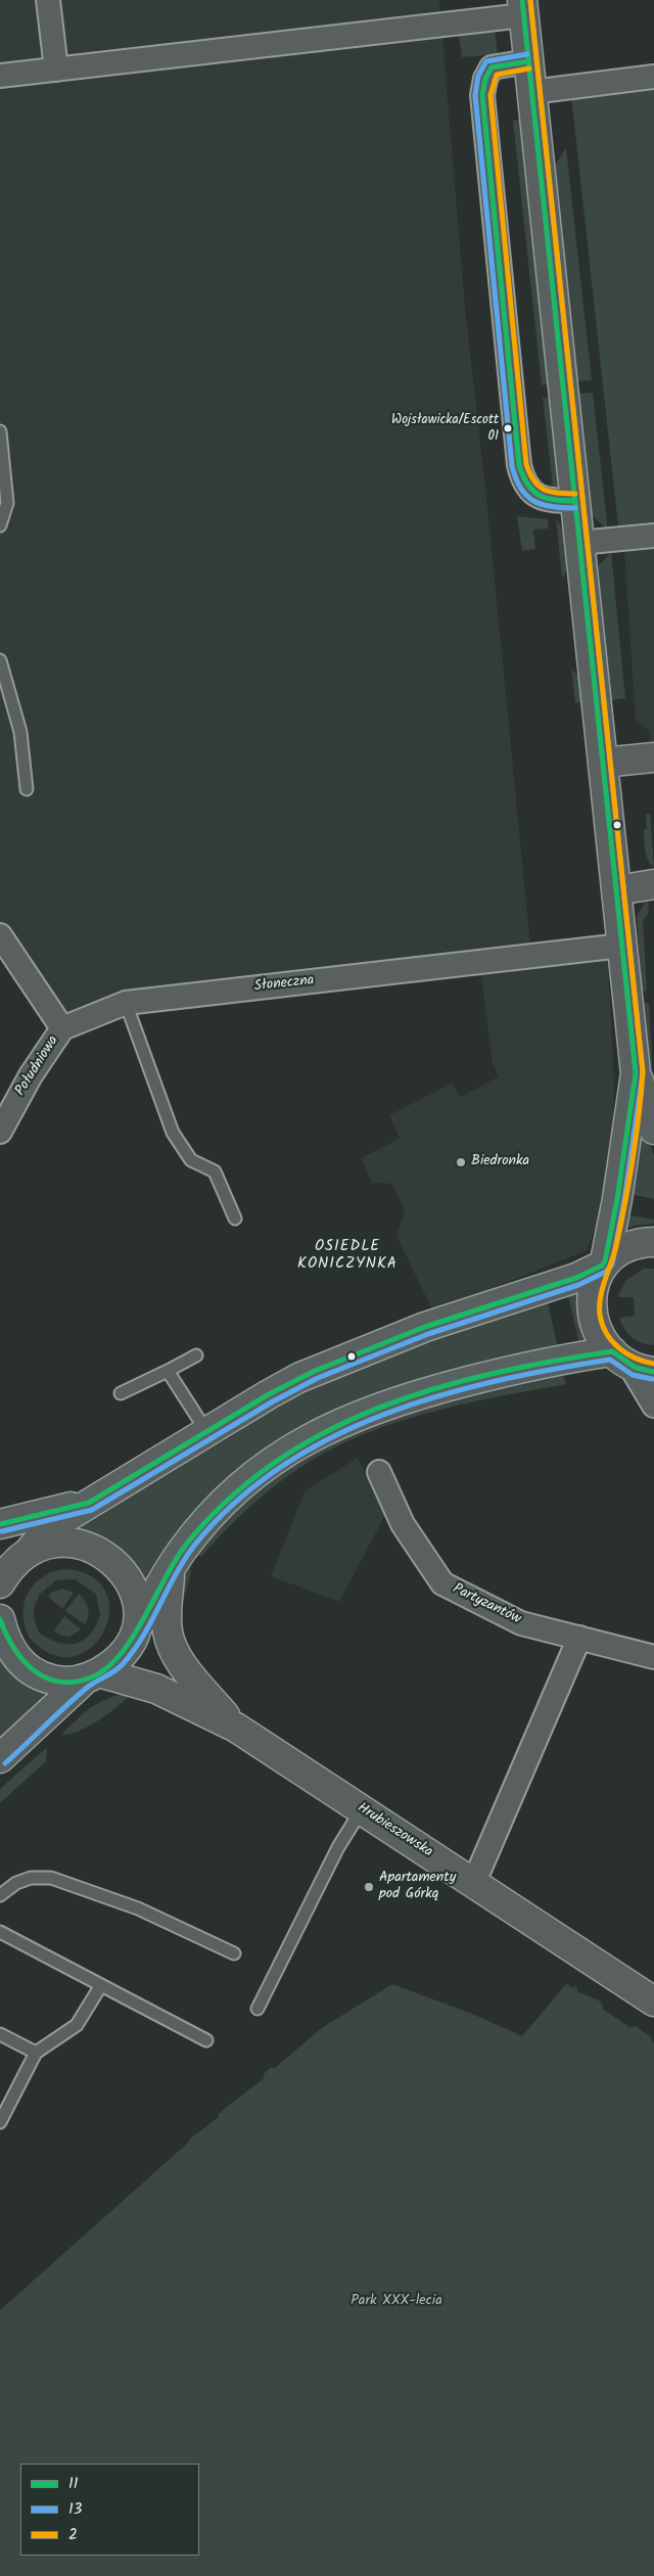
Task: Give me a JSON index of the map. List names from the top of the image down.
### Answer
{
  "streets": {
    "street": [
      "Słoneczna",
      "Południowa",
      "Partyzantów",
      "Hrubieszowska"
    ]
  },
  "crossings": [
    ["Słoneczna", "Południowa"]
  ],
  "districts": ["OSIEDLE KONICZYNKA"],
  "parks": ["Park XXX-lecia"],
  "places": ["Wojsławicka/Escott 01", "Biedronka", "Apartamenty pod Górką"],
  "lines": ["transit line 11", "transit line 13", "transit line 2"],
  "legend": ["11", "13", "2"]
}
